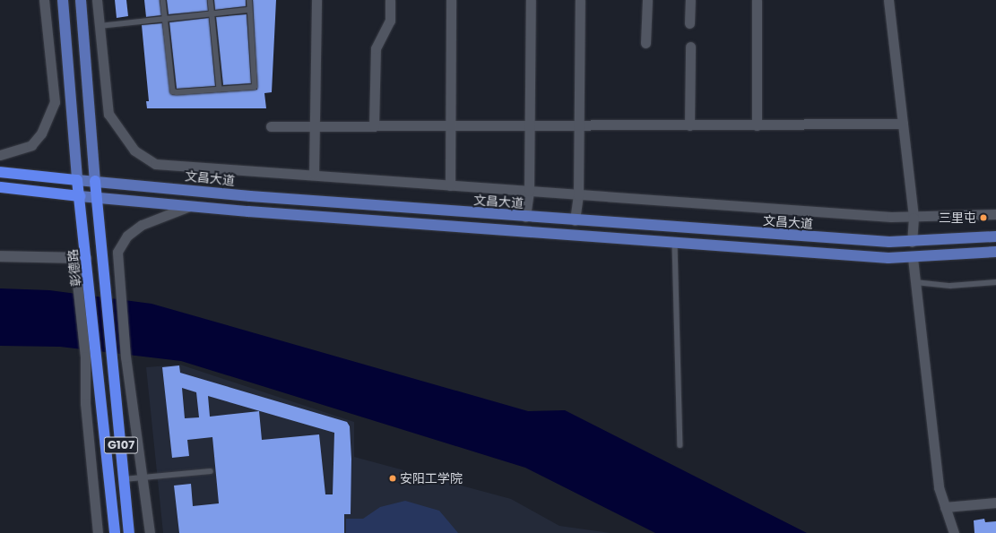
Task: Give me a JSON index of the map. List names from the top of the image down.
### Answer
{
  "streets": {
    "highway": ["文昌大道", "彰德路", "G107"]
  },
  "crossings": [
    ["文昌大道", "彰德路"],
    ["文昌大道", "G107"]
  ],
  "places": ["三里屯", "安阳工学院"]
}
